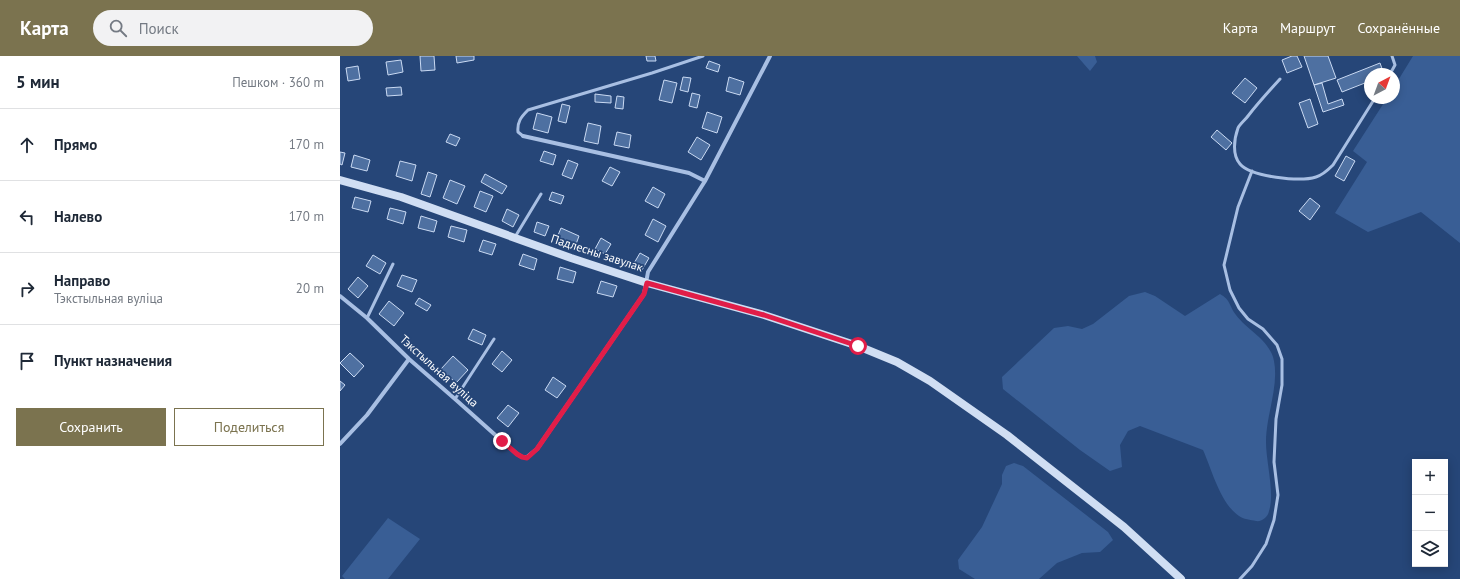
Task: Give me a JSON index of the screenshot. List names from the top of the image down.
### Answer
{
  "streets": {
    "street": ["Падлесны завулак", "Тэкстыльная вуліца"]
  },
  "crossings": [
    ["Падлесны завулак", "Тэкстыльная вуліца"]
  ],
  "north": "top right",
  "page": {
    "header": "Карта",
    "search": "Поиск",
    "nav": ["Карта", "Маршрут", "Сохранённые"],
    "heading": ["5 мин", "Пешком · 360 m"],
    "list": [
      ["Прямо", "170 m"],
      ["Налево", "170 m"],
      ["Направо", "Тэкстыльная вуліца", "20 m"],
      "Пункт назначения"
    ],
    "buttons": ["Сохранить", "Поделиться"],
    "map_buttons": ["+", "−"]
  }
}
